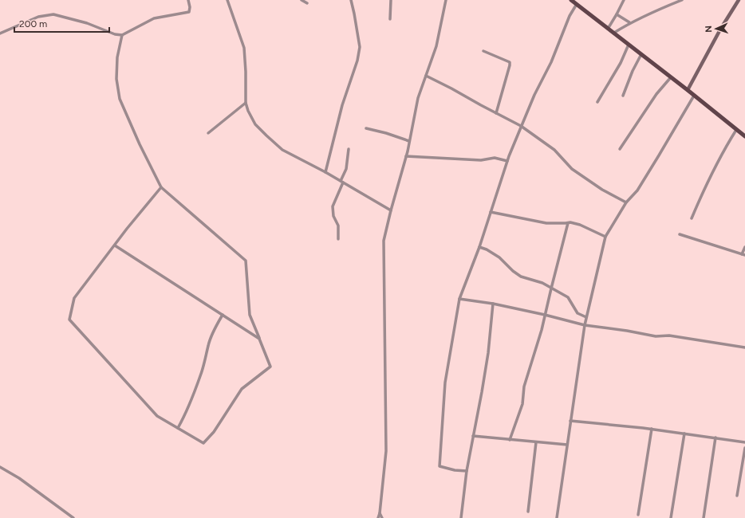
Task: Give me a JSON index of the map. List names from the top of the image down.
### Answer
{
  "scale_bar": "200 m",
  "north": "left"
}
